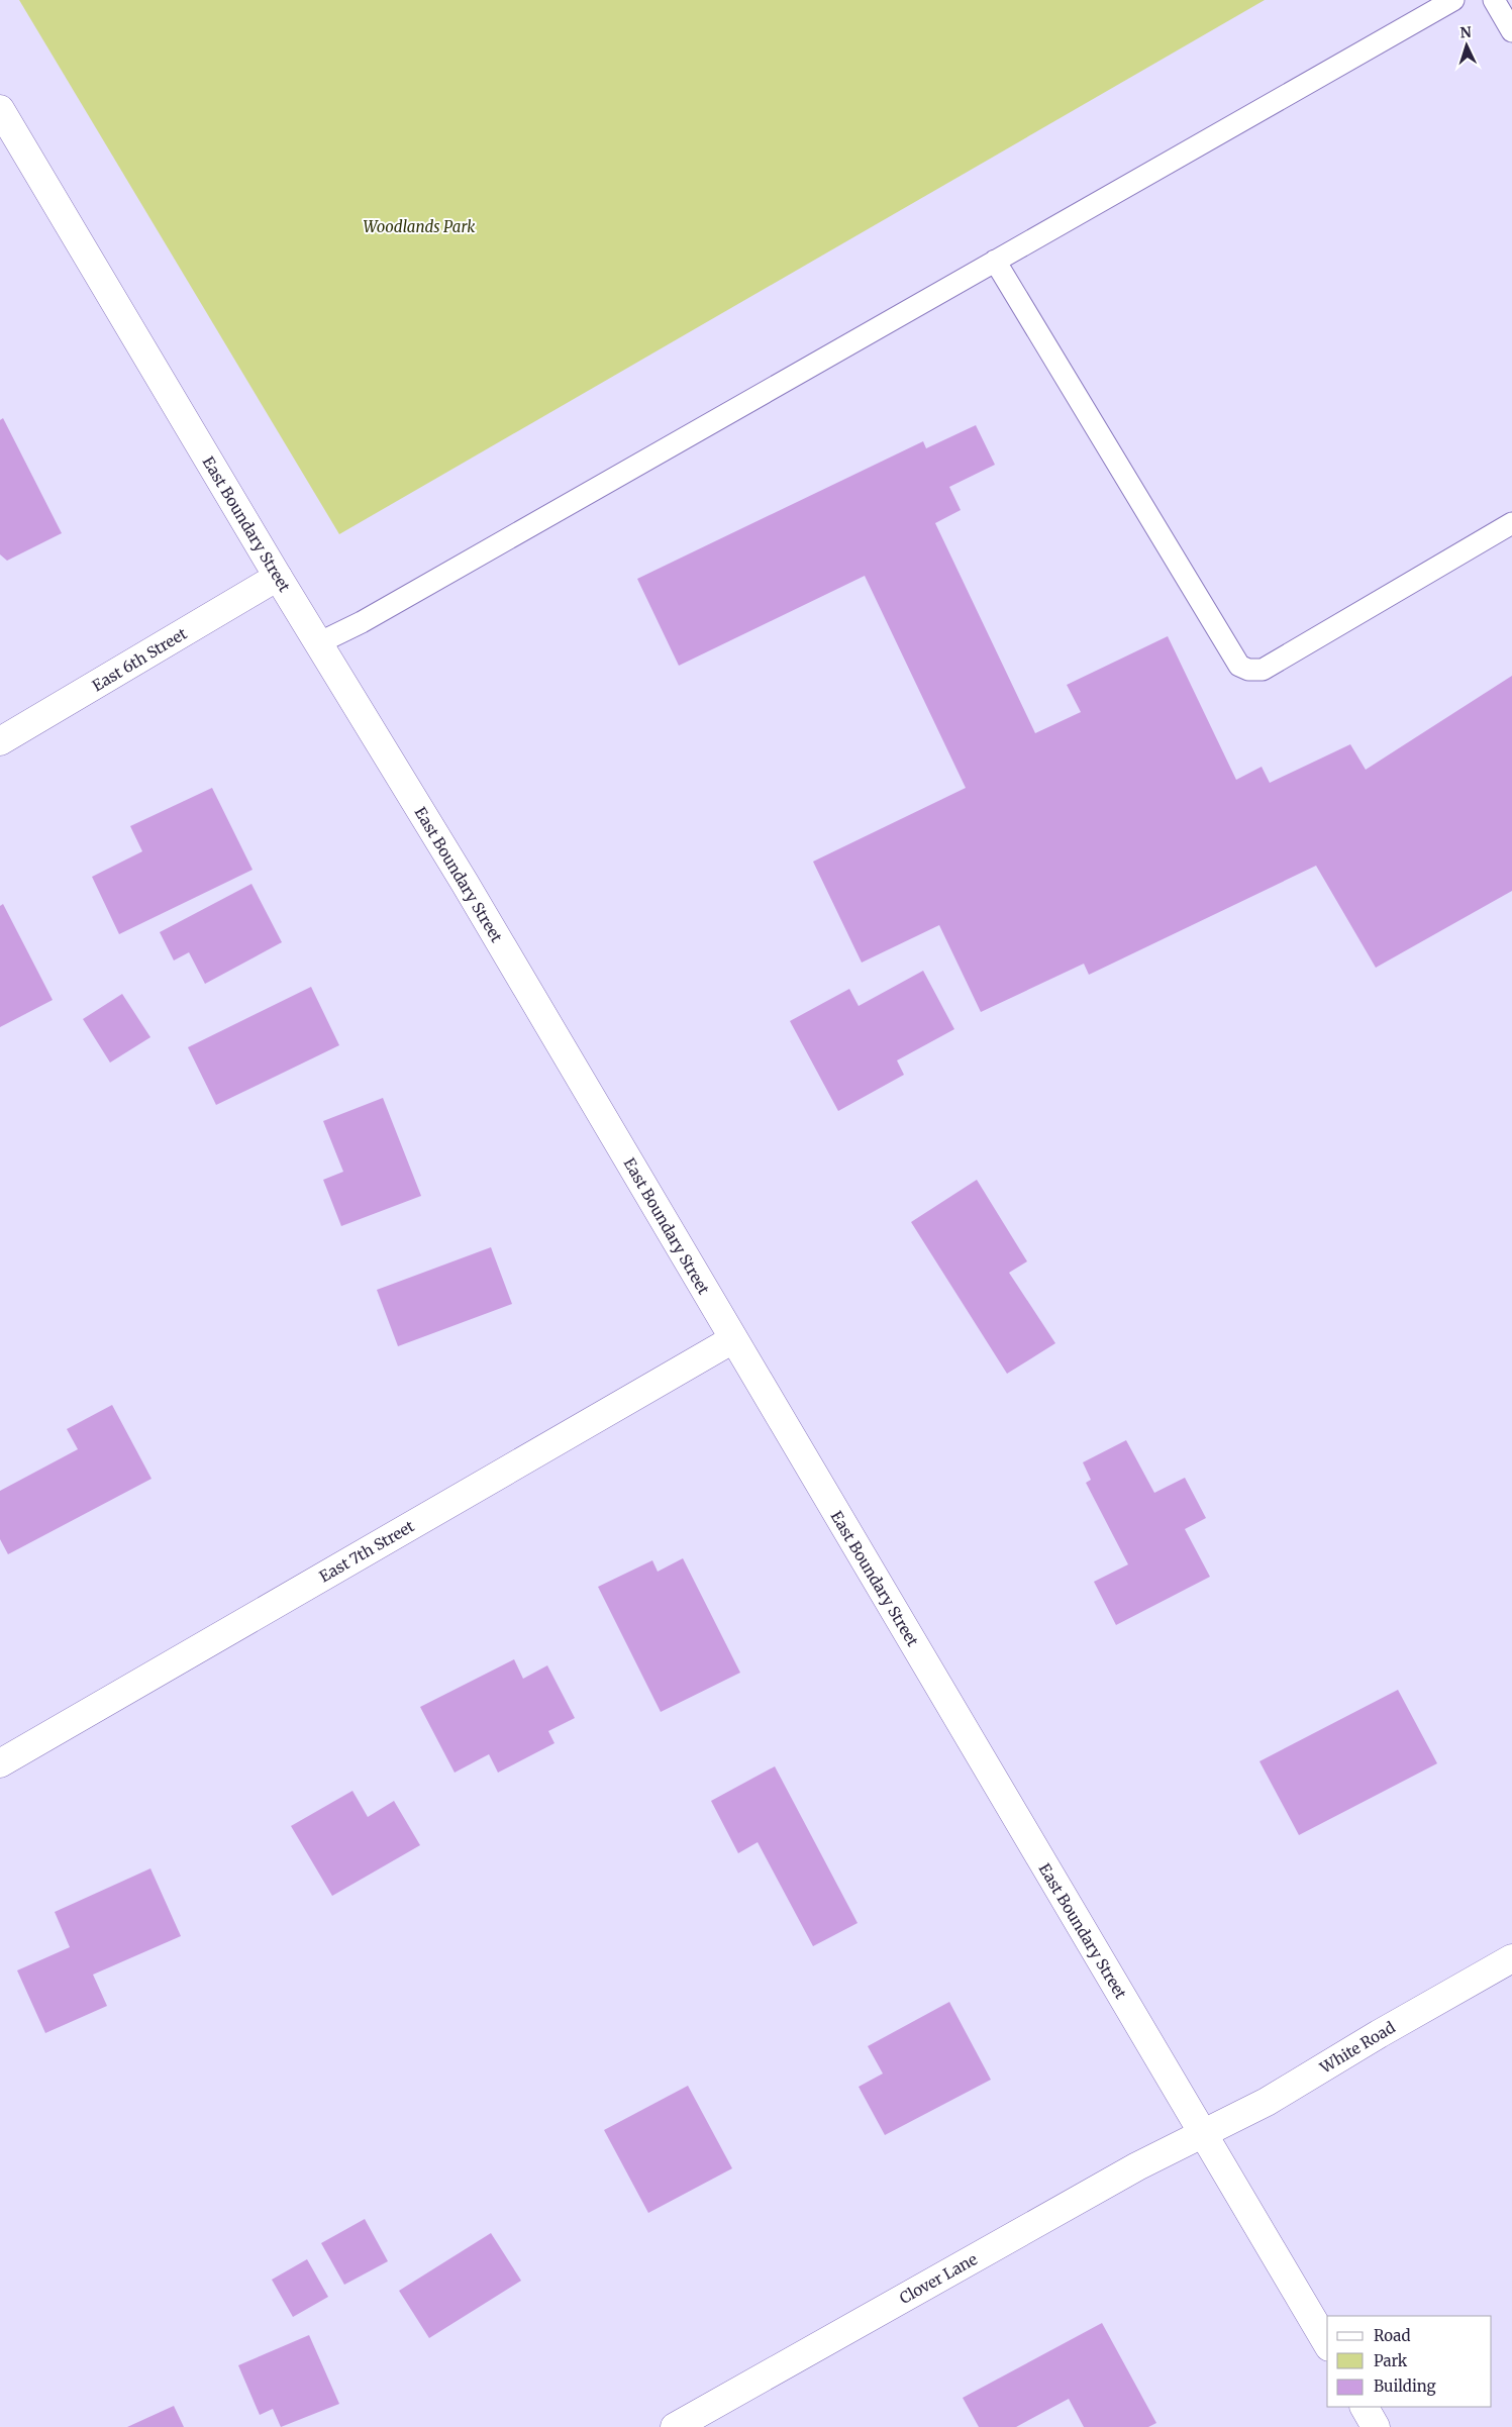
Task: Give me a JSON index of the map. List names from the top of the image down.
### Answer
{
  "streets": {
    "street": [
      "East Boundary Street",
      "East 6th Street",
      "East 7th Street",
      "White Road",
      "Clover Lane"
    ]
  },
  "crossings": [
    ["East Boundary Street", "East 6th Street"],
    ["East Boundary Street", "East 7th Street"],
    ["East Boundary Street", "White Road"],
    ["East Boundary Street", "Clover Lane"],
    ["White Road", "Clover Lane"]
  ],
  "parks": ["Woodlands Park"],
  "legend": ["Road", "Park", "Building"],
  "north": "top"
}
